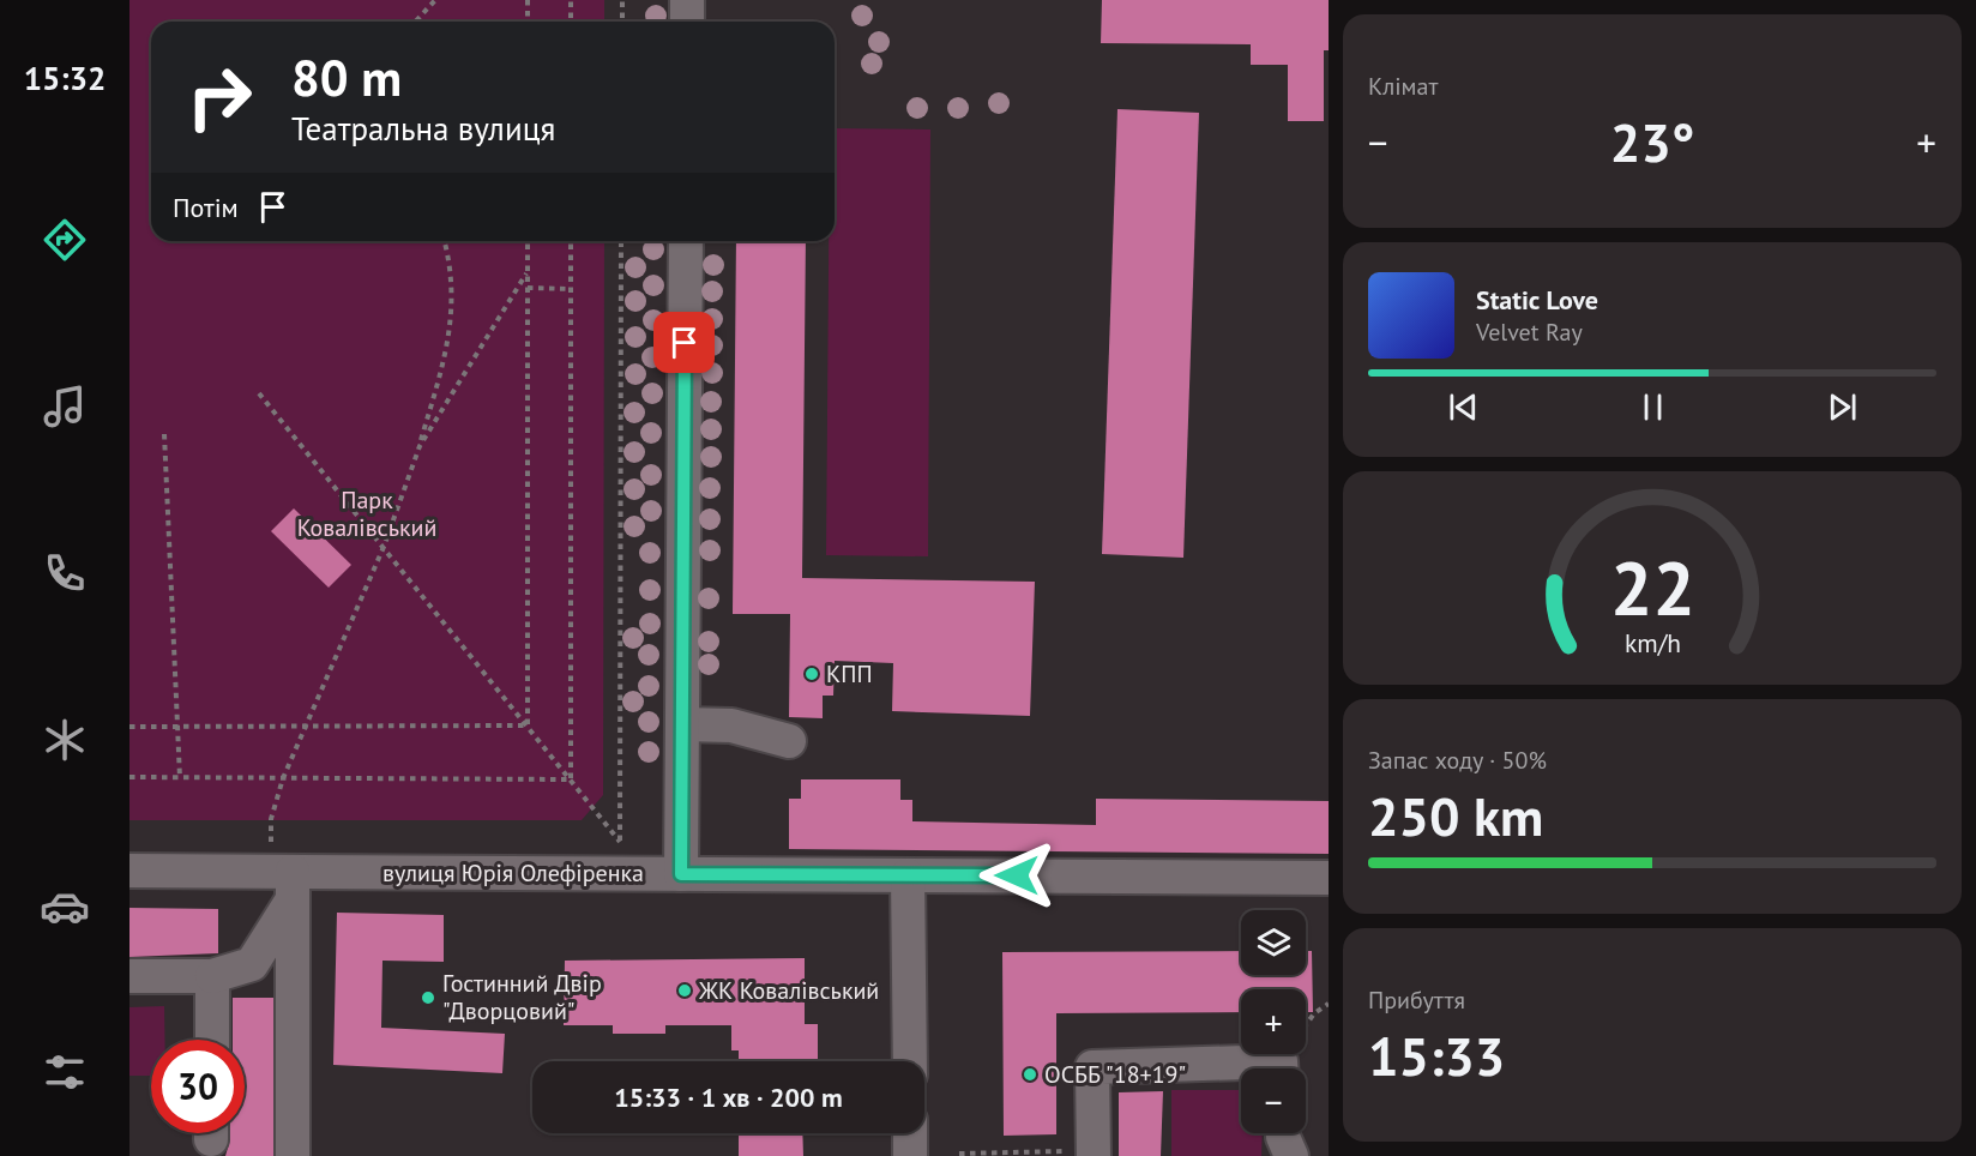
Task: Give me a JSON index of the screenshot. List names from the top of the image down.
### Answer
{
  "streets": {
    "street": ["вулиця Юрія Олефіренка"]
  },
  "parks": ["Парк Ковалівський"],
  "places": [
    "КПП",
    "ЖК Ковалівський",
    "Гостинний Двір \"Дворцовий\"",
    "ОСББ \"18+19\""
  ],
  "page": {
    "tabs": "15:32",
    "tile": [
      "Клімат",
      ["Запас ходу · 50%", "250 km"],
      ["Прибуття", "15:33"]
    ],
    "turn": ["80 m", "Театральна вулиця"],
    "heat": ["−", "23°", "+"],
    "then": "Потім",
    "song": ["Static Love", "Velvet Ray"],
    "map_buttons": ["+", "−"],
    "limit": "30",
    "trip": "15:33 · 1 хв · 200 m",
    "gauge": ["22", "km/h"]
  }
}
